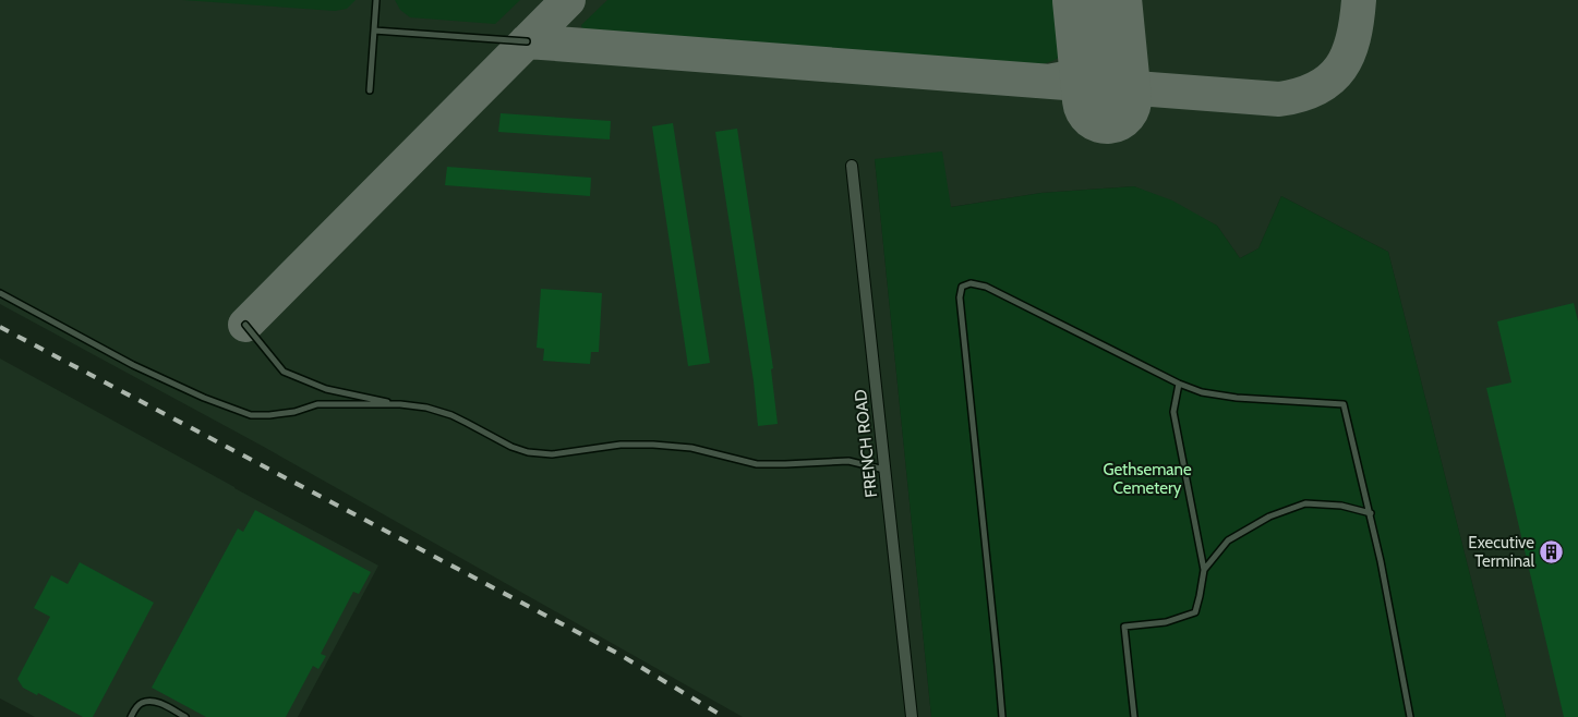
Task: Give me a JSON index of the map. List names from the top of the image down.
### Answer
{
  "streets": {
    "street": ["FRENCH ROAD"]
  },
  "parks": ["Gethsemane Cemetery"],
  "places": {
    "building": ["Executive Terminal"]
  }
}
